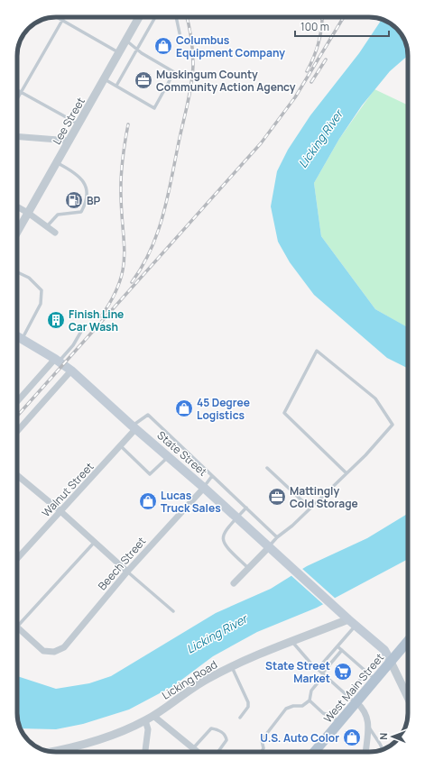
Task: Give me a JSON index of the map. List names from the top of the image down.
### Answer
{
  "streets": {
    "main road": ["State Street", "West Main Street"],
    "street": [
      "Lee Street",
      "Walnut Street",
      "Beech Street",
      "Licking Road"
    ]
  },
  "crossings": [
    ["State Street", "Walnut Street"],
    ["State Street", "Beech Street"],
    ["State Street", "Licking Road"],
    ["State Street", "West Main Street"]
  ],
  "water": ["Licking River"],
  "places": {
    "shop": [
      "Columbus Equipment Company",
      "45 Degree Logistics",
      "Lucas Truck Sales",
      "U.S. Auto Color"
    ],
    "office": ["Muskingum County Community Action Agency", "Mattingly Cold Storage"],
    "fuel station": ["BP"],
    "building": ["Finish Line Car Wash"],
    "supermarket": ["State Street Market"]
  },
  "scale_bar": "100 m",
  "north": "left"
}
